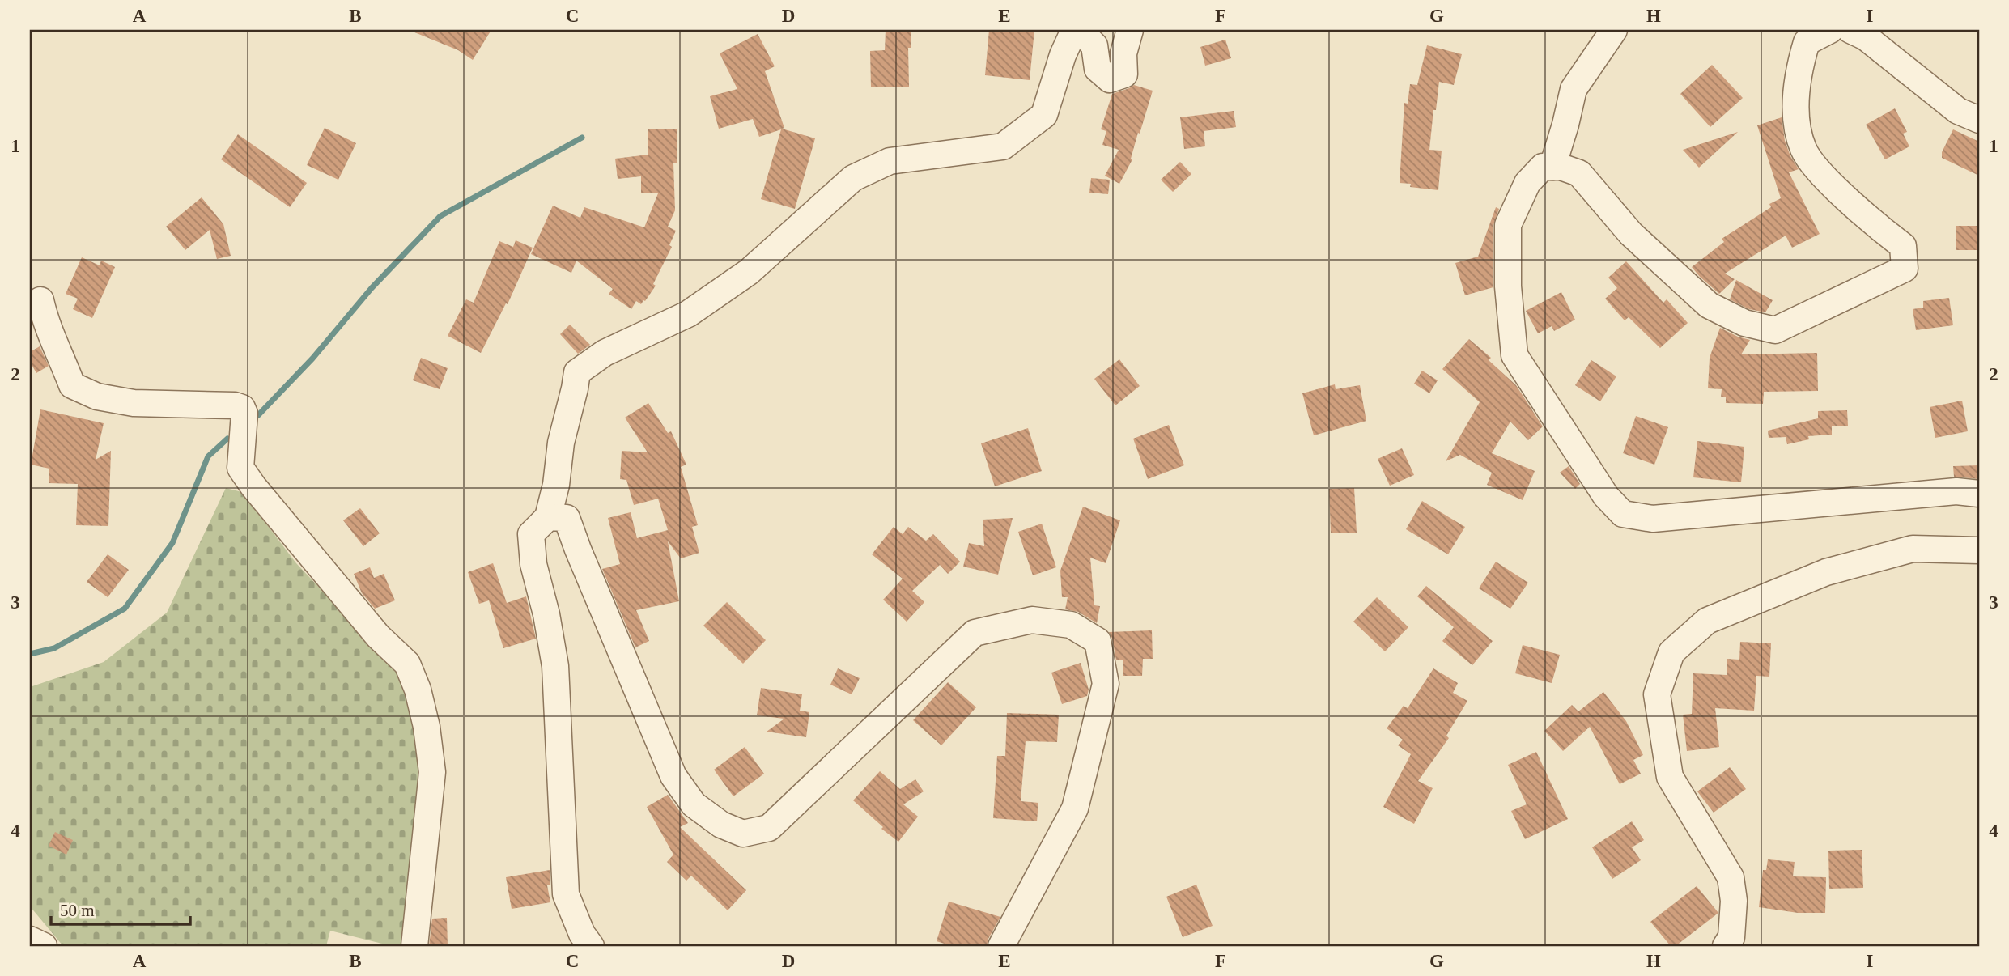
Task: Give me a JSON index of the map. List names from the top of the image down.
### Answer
{
  "scale_bar": "50 m",
  "grid": {
    "columns": [
      "A",
      "B",
      "C",
      "D",
      "E",
      "F",
      "G",
      "H",
      "I"
    ],
    "rows": [
      "1",
      "2",
      "3",
      "4"
    ]
  }
}
